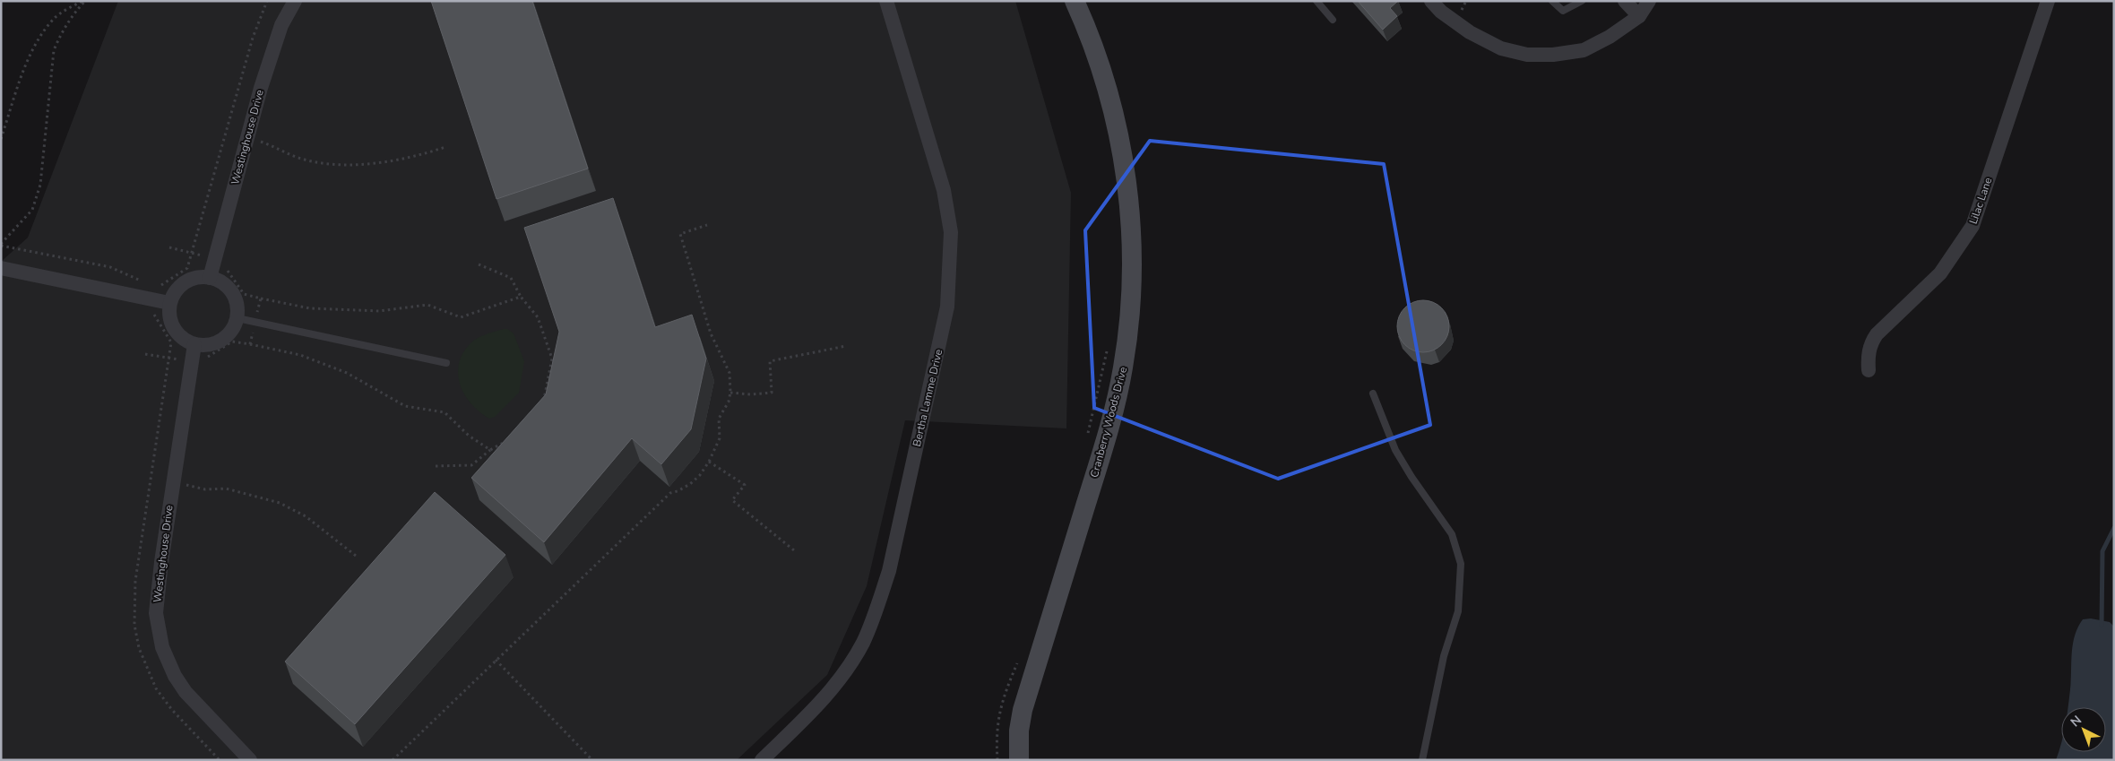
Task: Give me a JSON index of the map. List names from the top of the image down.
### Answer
{
  "streets": {
    "street": [
      "Westinghouse Drive",
      "Lilac Lane",
      "Bertha Lamme Drive",
      "Cranberry Woods Drive"
    ]
  },
  "north": "top left"
}
